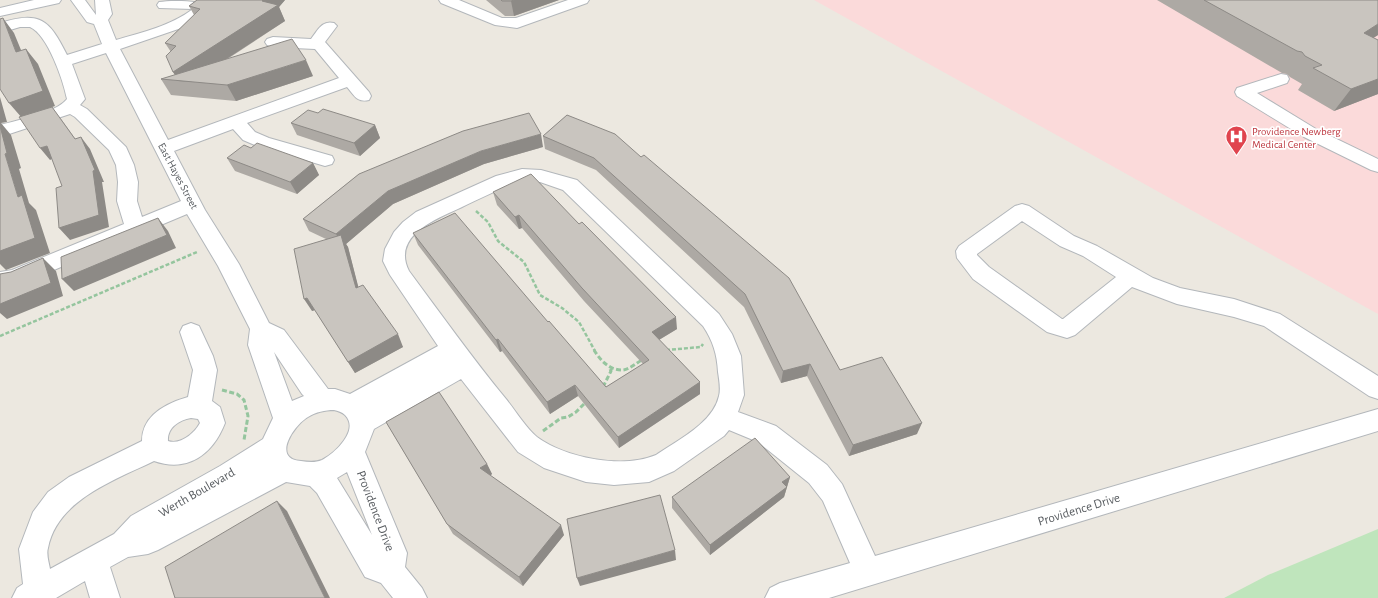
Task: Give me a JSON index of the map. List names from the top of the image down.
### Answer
{
  "streets": {
    "street": ["East Hayes Street", "Werth Boulevard", "Providence Drive"]
  },
  "crossings": [
    ["East Hayes Street", "Werth Boulevard"],
    ["East Hayes Street", "Providence Drive"],
    ["Werth Boulevard", "Providence Drive"]
  ],
  "places": {
    "hospital": ["Providence Newberg Medical Center"]
  }
}
